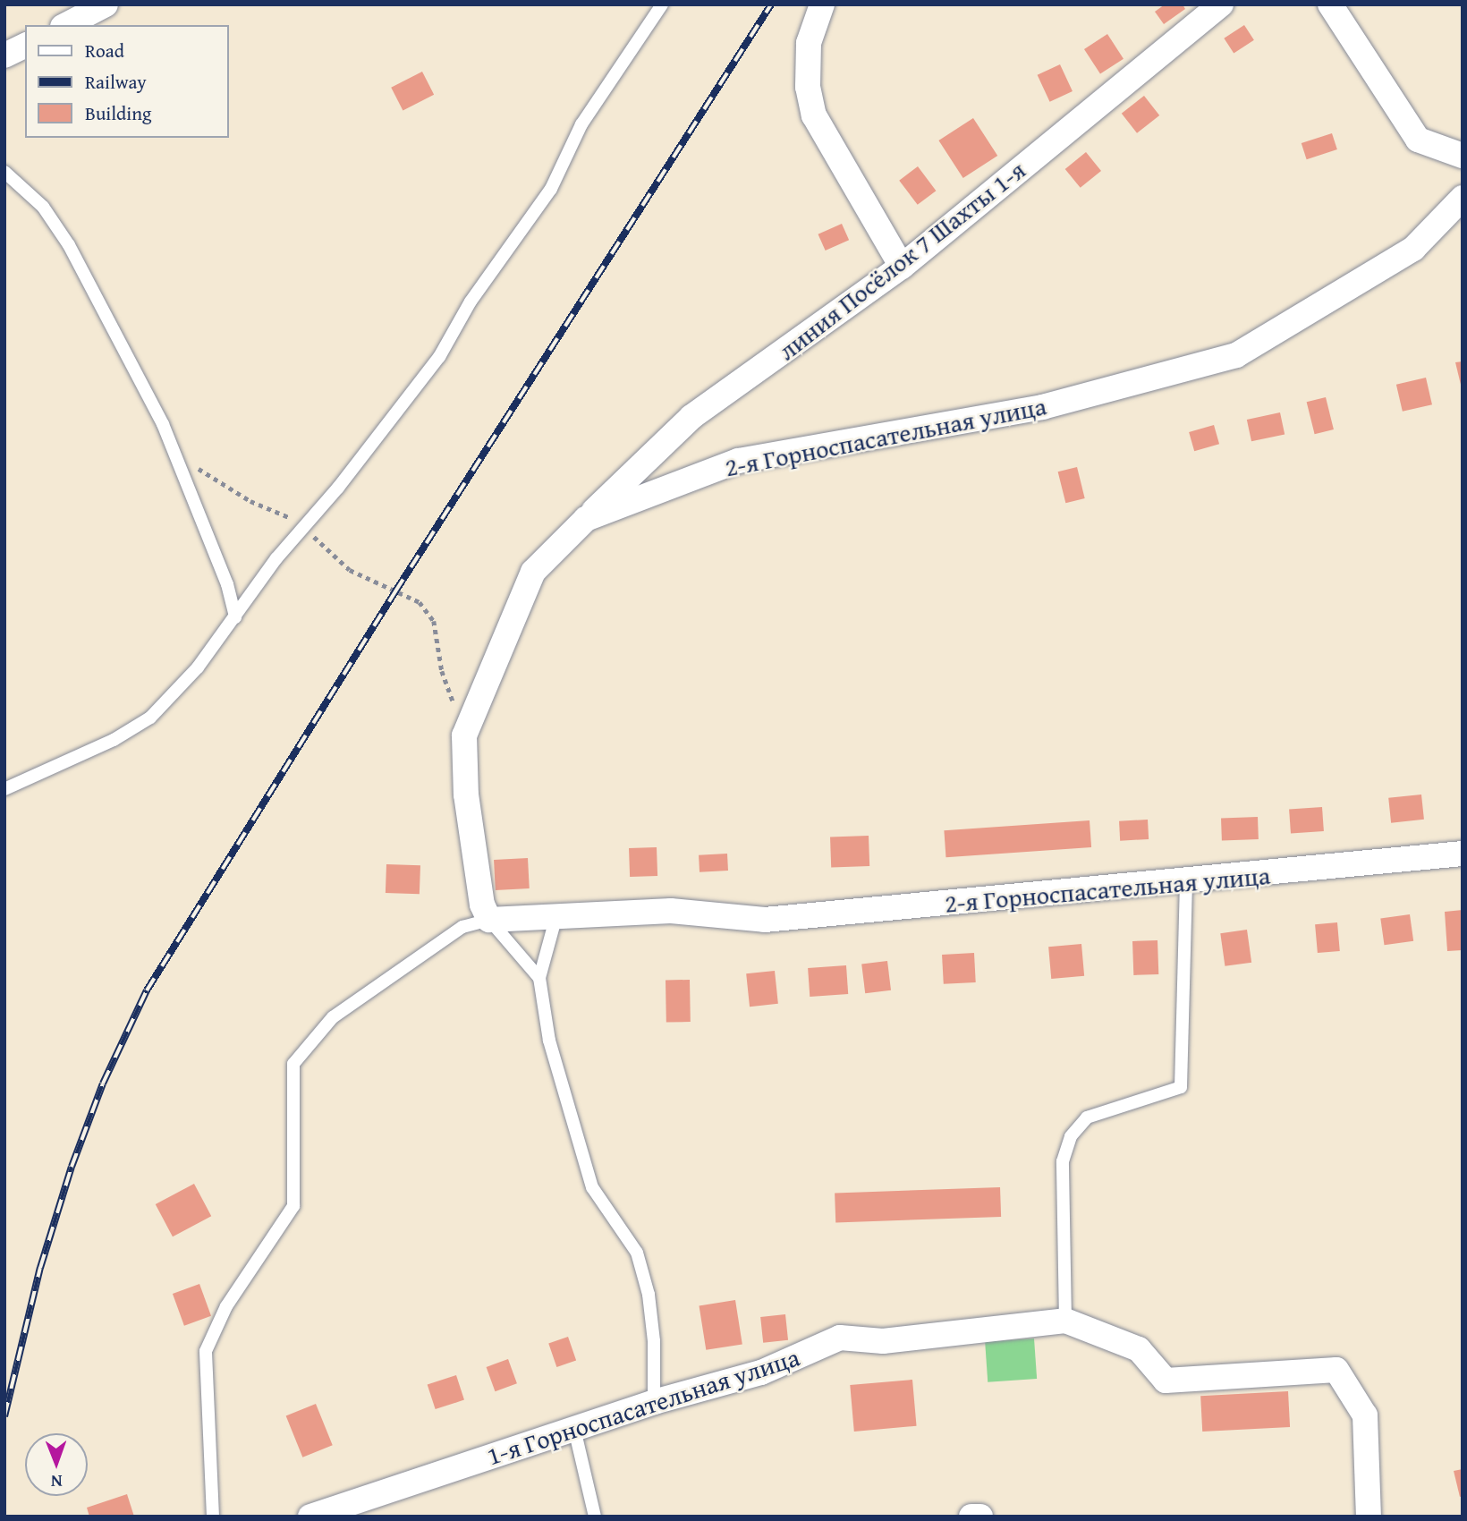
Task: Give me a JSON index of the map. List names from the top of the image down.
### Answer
{
  "streets": {
    "street": ["линия Посёлок 7 Шахты 1-я", "2-я Горноспасательная улица", "1-я Горноспасательная улица"]
  },
  "crossings": [
    ["линия Посёлок 7 Шахты 1-я", "2-я Горноспасательная улица"]
  ],
  "legend": ["Road", "Railway", "Building"],
  "north": "bottom"
}
